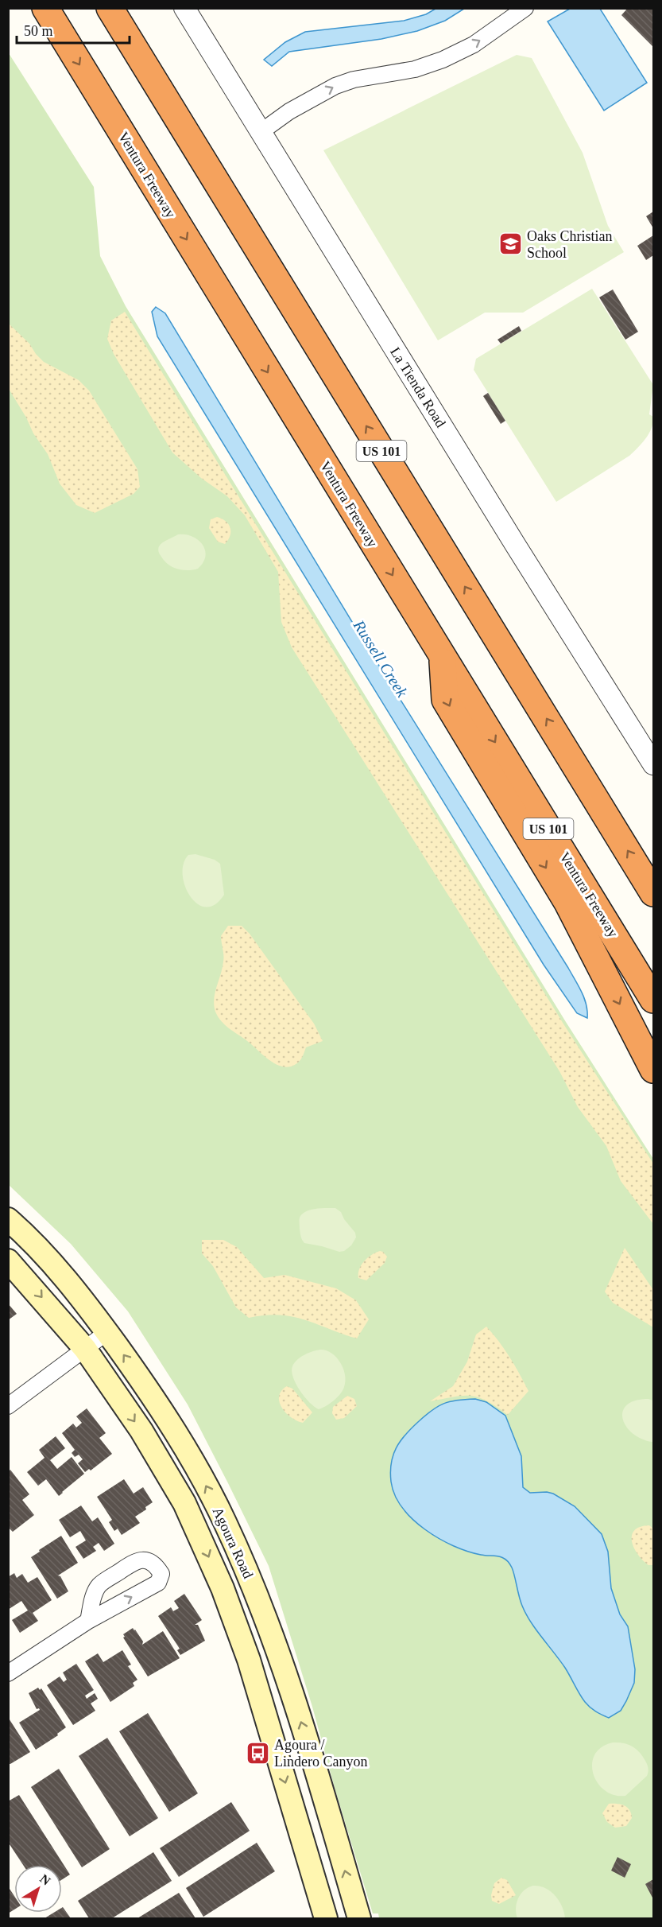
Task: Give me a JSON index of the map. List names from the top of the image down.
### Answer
{
  "streets": {
    "highway": ["Ventura Freeway", "US 101"],
    "main road": ["Agoura Road"],
    "street": ["La Tienda Road"]
  },
  "water": ["Russell Creek"],
  "places": {
    "school or university": ["Oaks Christian School"],
    "bus stop": ["Agoura / Lindero Canyon"]
  },
  "scale_bar": "50 m",
  "north": "top right"
}
